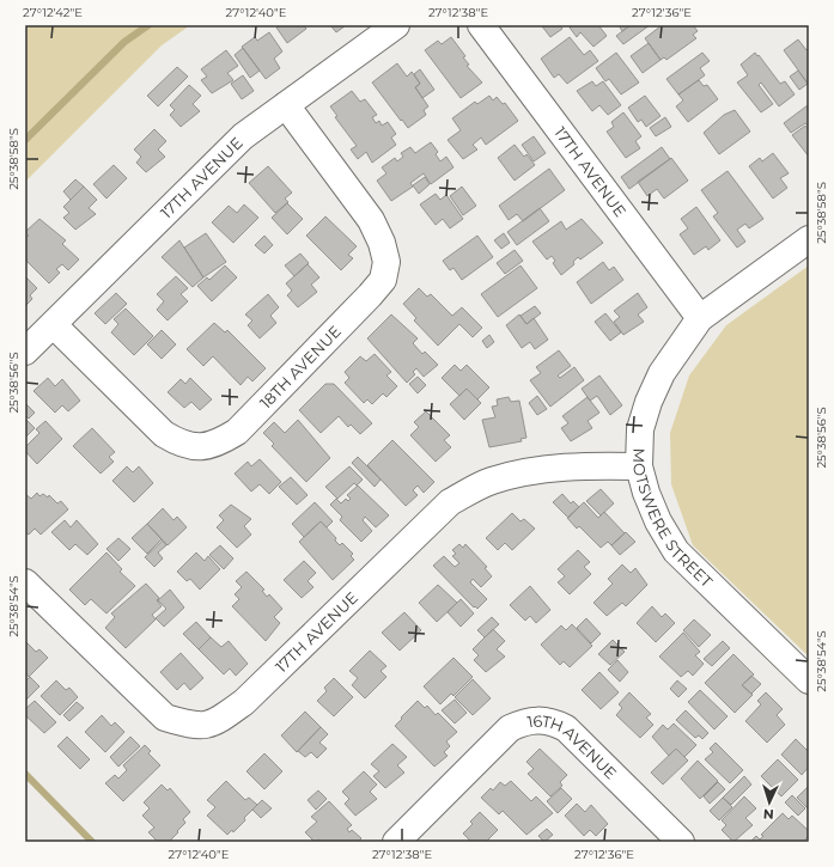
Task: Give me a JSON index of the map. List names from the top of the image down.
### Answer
{
  "streets": {
    "street": [
      "17TH AVENUE",
      "18TH AVENUE",
      "MOTSWERE STREET",
      "16TH AVENUE"
    ]
  },
  "crossings": [
    ["17TH AVENUE", "18TH AVENUE"],
    ["17TH AVENUE", "MOTSWERE STREET"]
  ],
  "north": "bottom",
  "coordinates": [
    "27°12'42\"E",
    "27°12'40\"E",
    "27°12'38\"E",
    "27°12'36\"E",
    "25°38'58\"S",
    "25°38'56\"S",
    "25°38'54\"S"
  ]
}
